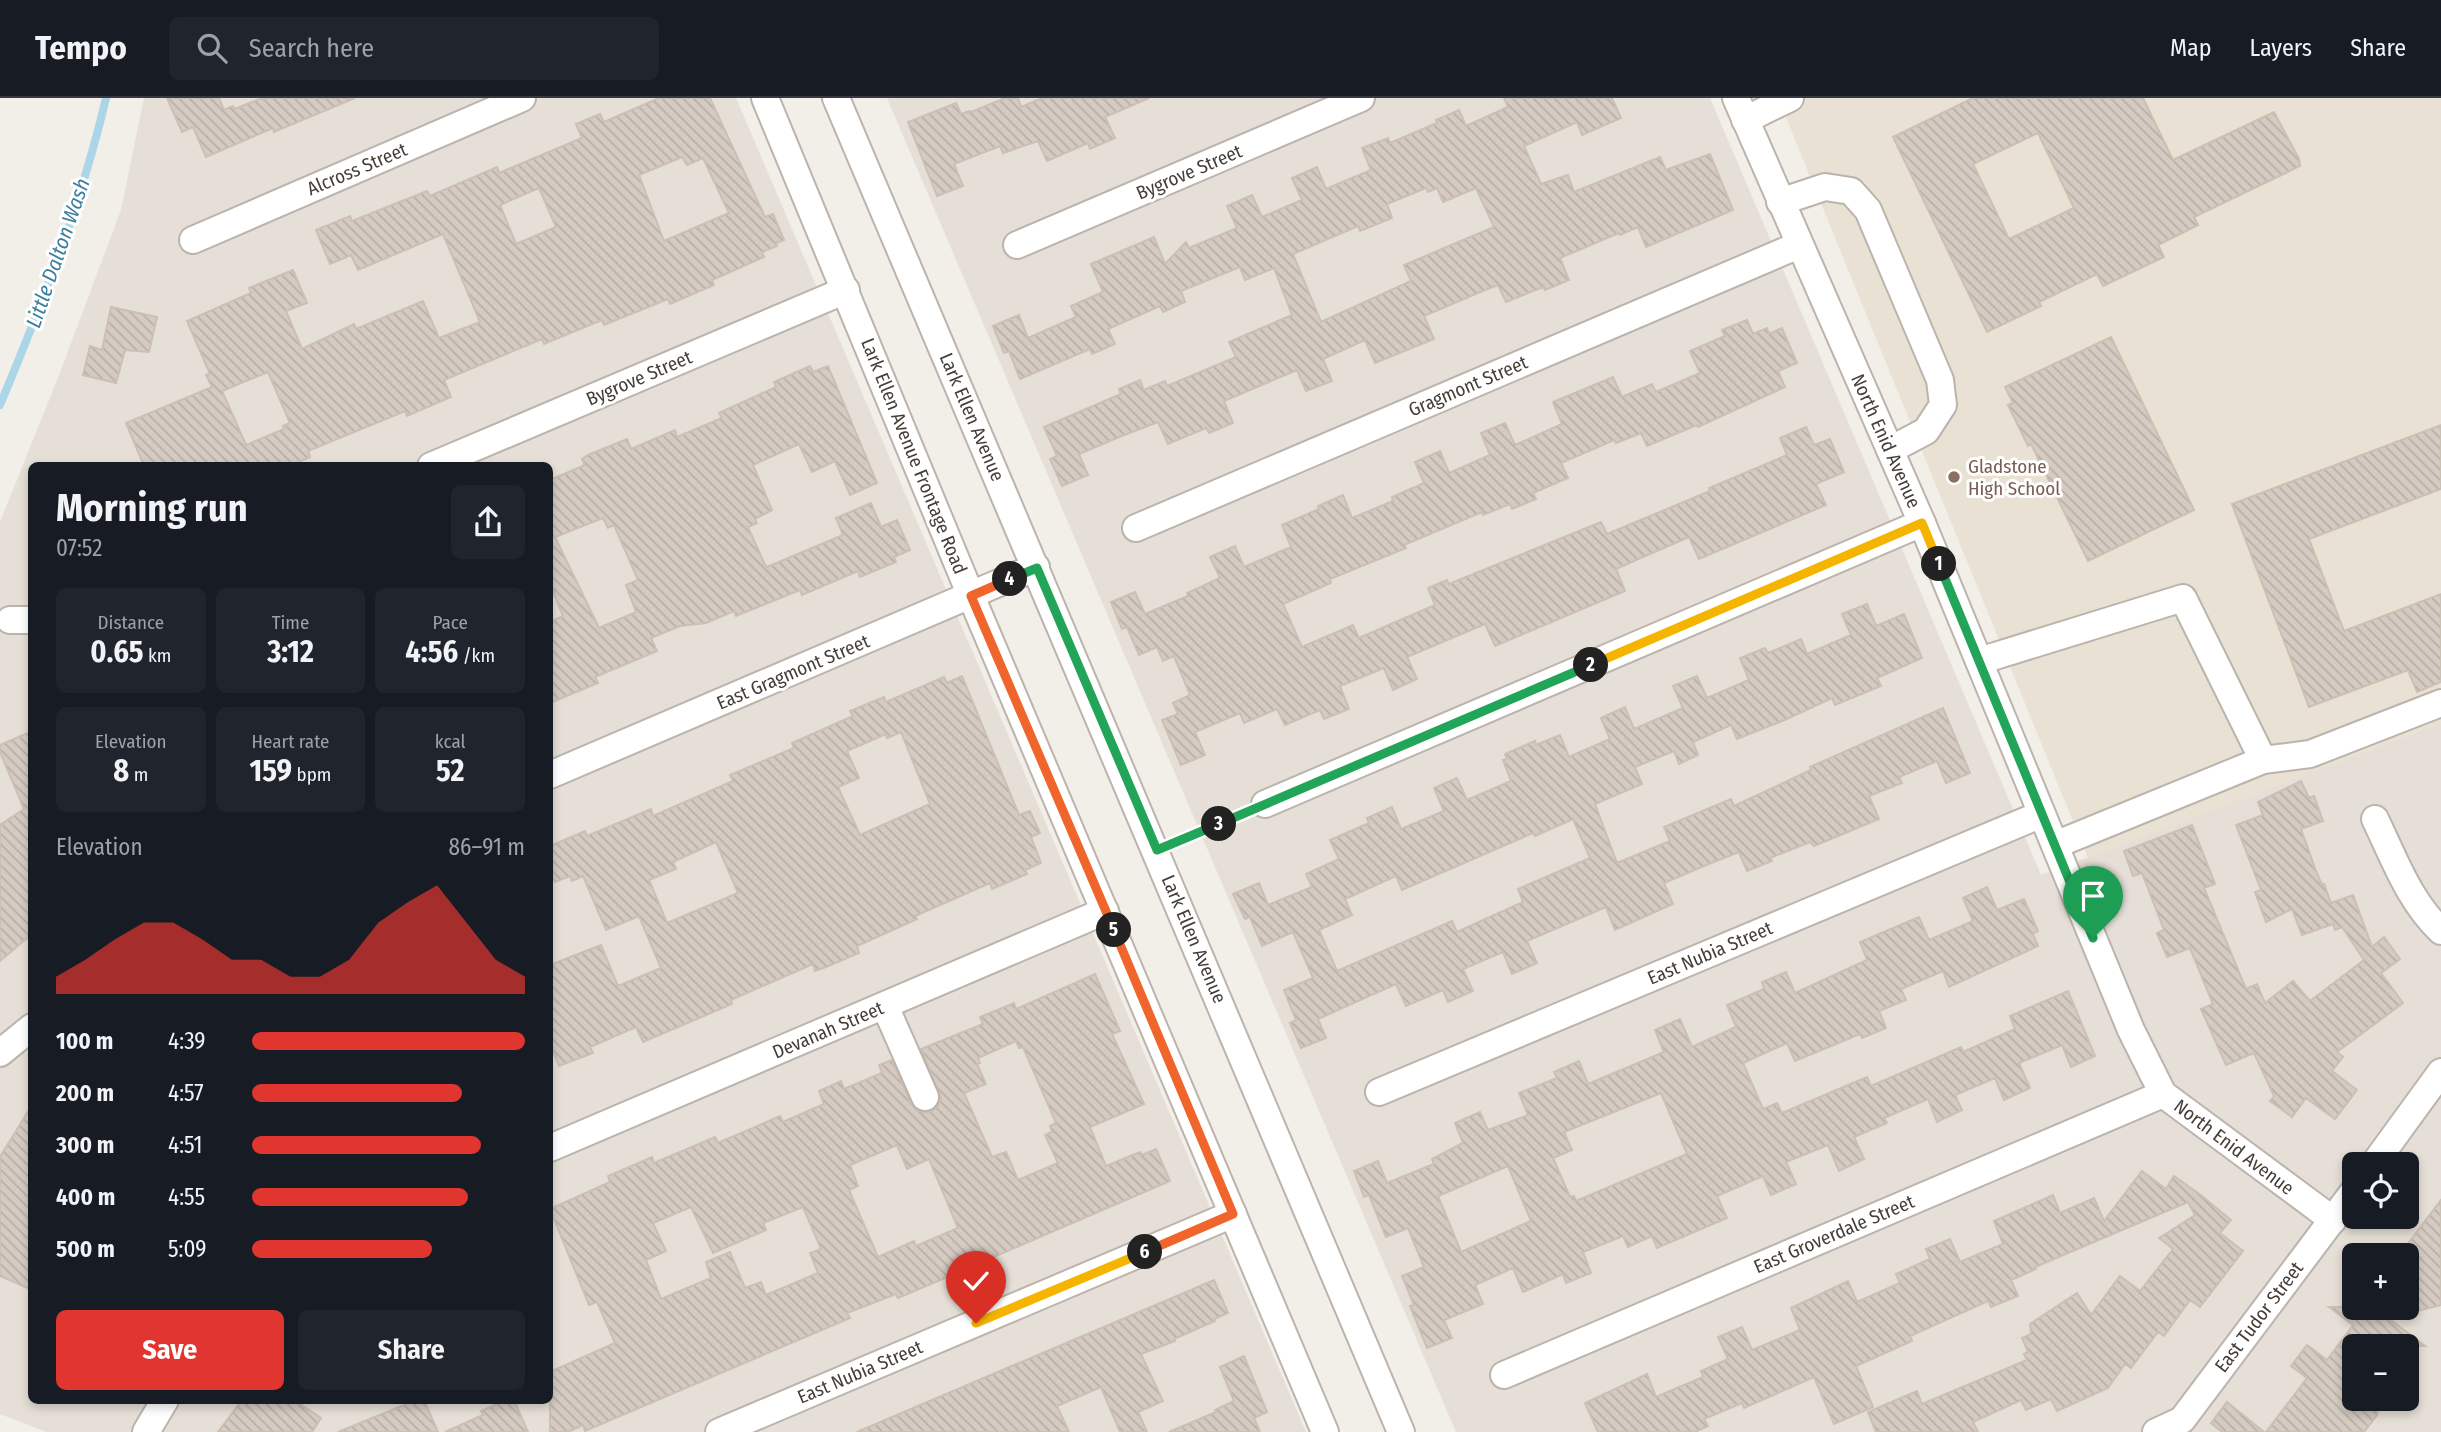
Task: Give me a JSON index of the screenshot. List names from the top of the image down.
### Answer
{
  "streets": {
    "street": [
      "Alcross Street",
      "Bygrove Street",
      "Gragmont Street",
      "Lark Ellen Avenue",
      "North Enid Avenue",
      "Lark Ellen Avenue Frontage Road",
      "East Gragmont Street",
      "East Nubia Street",
      "Devanah Street",
      "East Groverdale Street",
      "East Tudor Street"
    ]
  },
  "crossings": [
    ["Bygrove Street", "Lark Ellen Avenue Frontage Road"],
    ["Gragmont Street", "North Enid Avenue"],
    ["Lark Ellen Avenue", "East Gragmont Street"],
    ["North Enid Avenue", "East Nubia Street"],
    ["North Enid Avenue", "East Groverdale Street"],
    ["North Enid Avenue", "East Tudor Street"],
    ["Lark Ellen Avenue Frontage Road", "East Gragmont Street"],
    ["Lark Ellen Avenue Frontage Road", "East Nubia Street"],
    ["Lark Ellen Avenue Frontage Road", "Devanah Street"]
  ],
  "water": ["Little Dalton Wash"],
  "places": ["Gladstone High School"],
  "page": {
    "header": "Tempo",
    "search": "Search here",
    "nav": ["Map", "Layers", "Share"],
    "heading": ["Morning run", "07:52"],
    "pins": [
      "1",
      "4",
      "2",
      "3",
      "5",
      "6"
    ],
    "stats": [
      ["Distance", "0.65 km"],
      ["Time", "3:12"],
      ["Pace", "4:56 /km"],
      ["Elevation", "8 m"],
      ["Heart rate", "159 bpm"],
      ["kcal", "52"]
    ],
    "chart": ["Elevation", "86–91 m"],
    "list": [
      {
        "name": "100 m",
        "note": "4:39"
      },
      {
        "name": "200 m",
        "note": "4:57"
      },
      {
        "name": "300 m",
        "note": "4:51"
      },
      {
        "name": "400 m",
        "note": "4:55"
      },
      {
        "name": "500 m",
        "note": "5:09"
      }
    ],
    "map_buttons": ["+", "−"],
    "buttons": ["Save", "Share"]
  }
}
